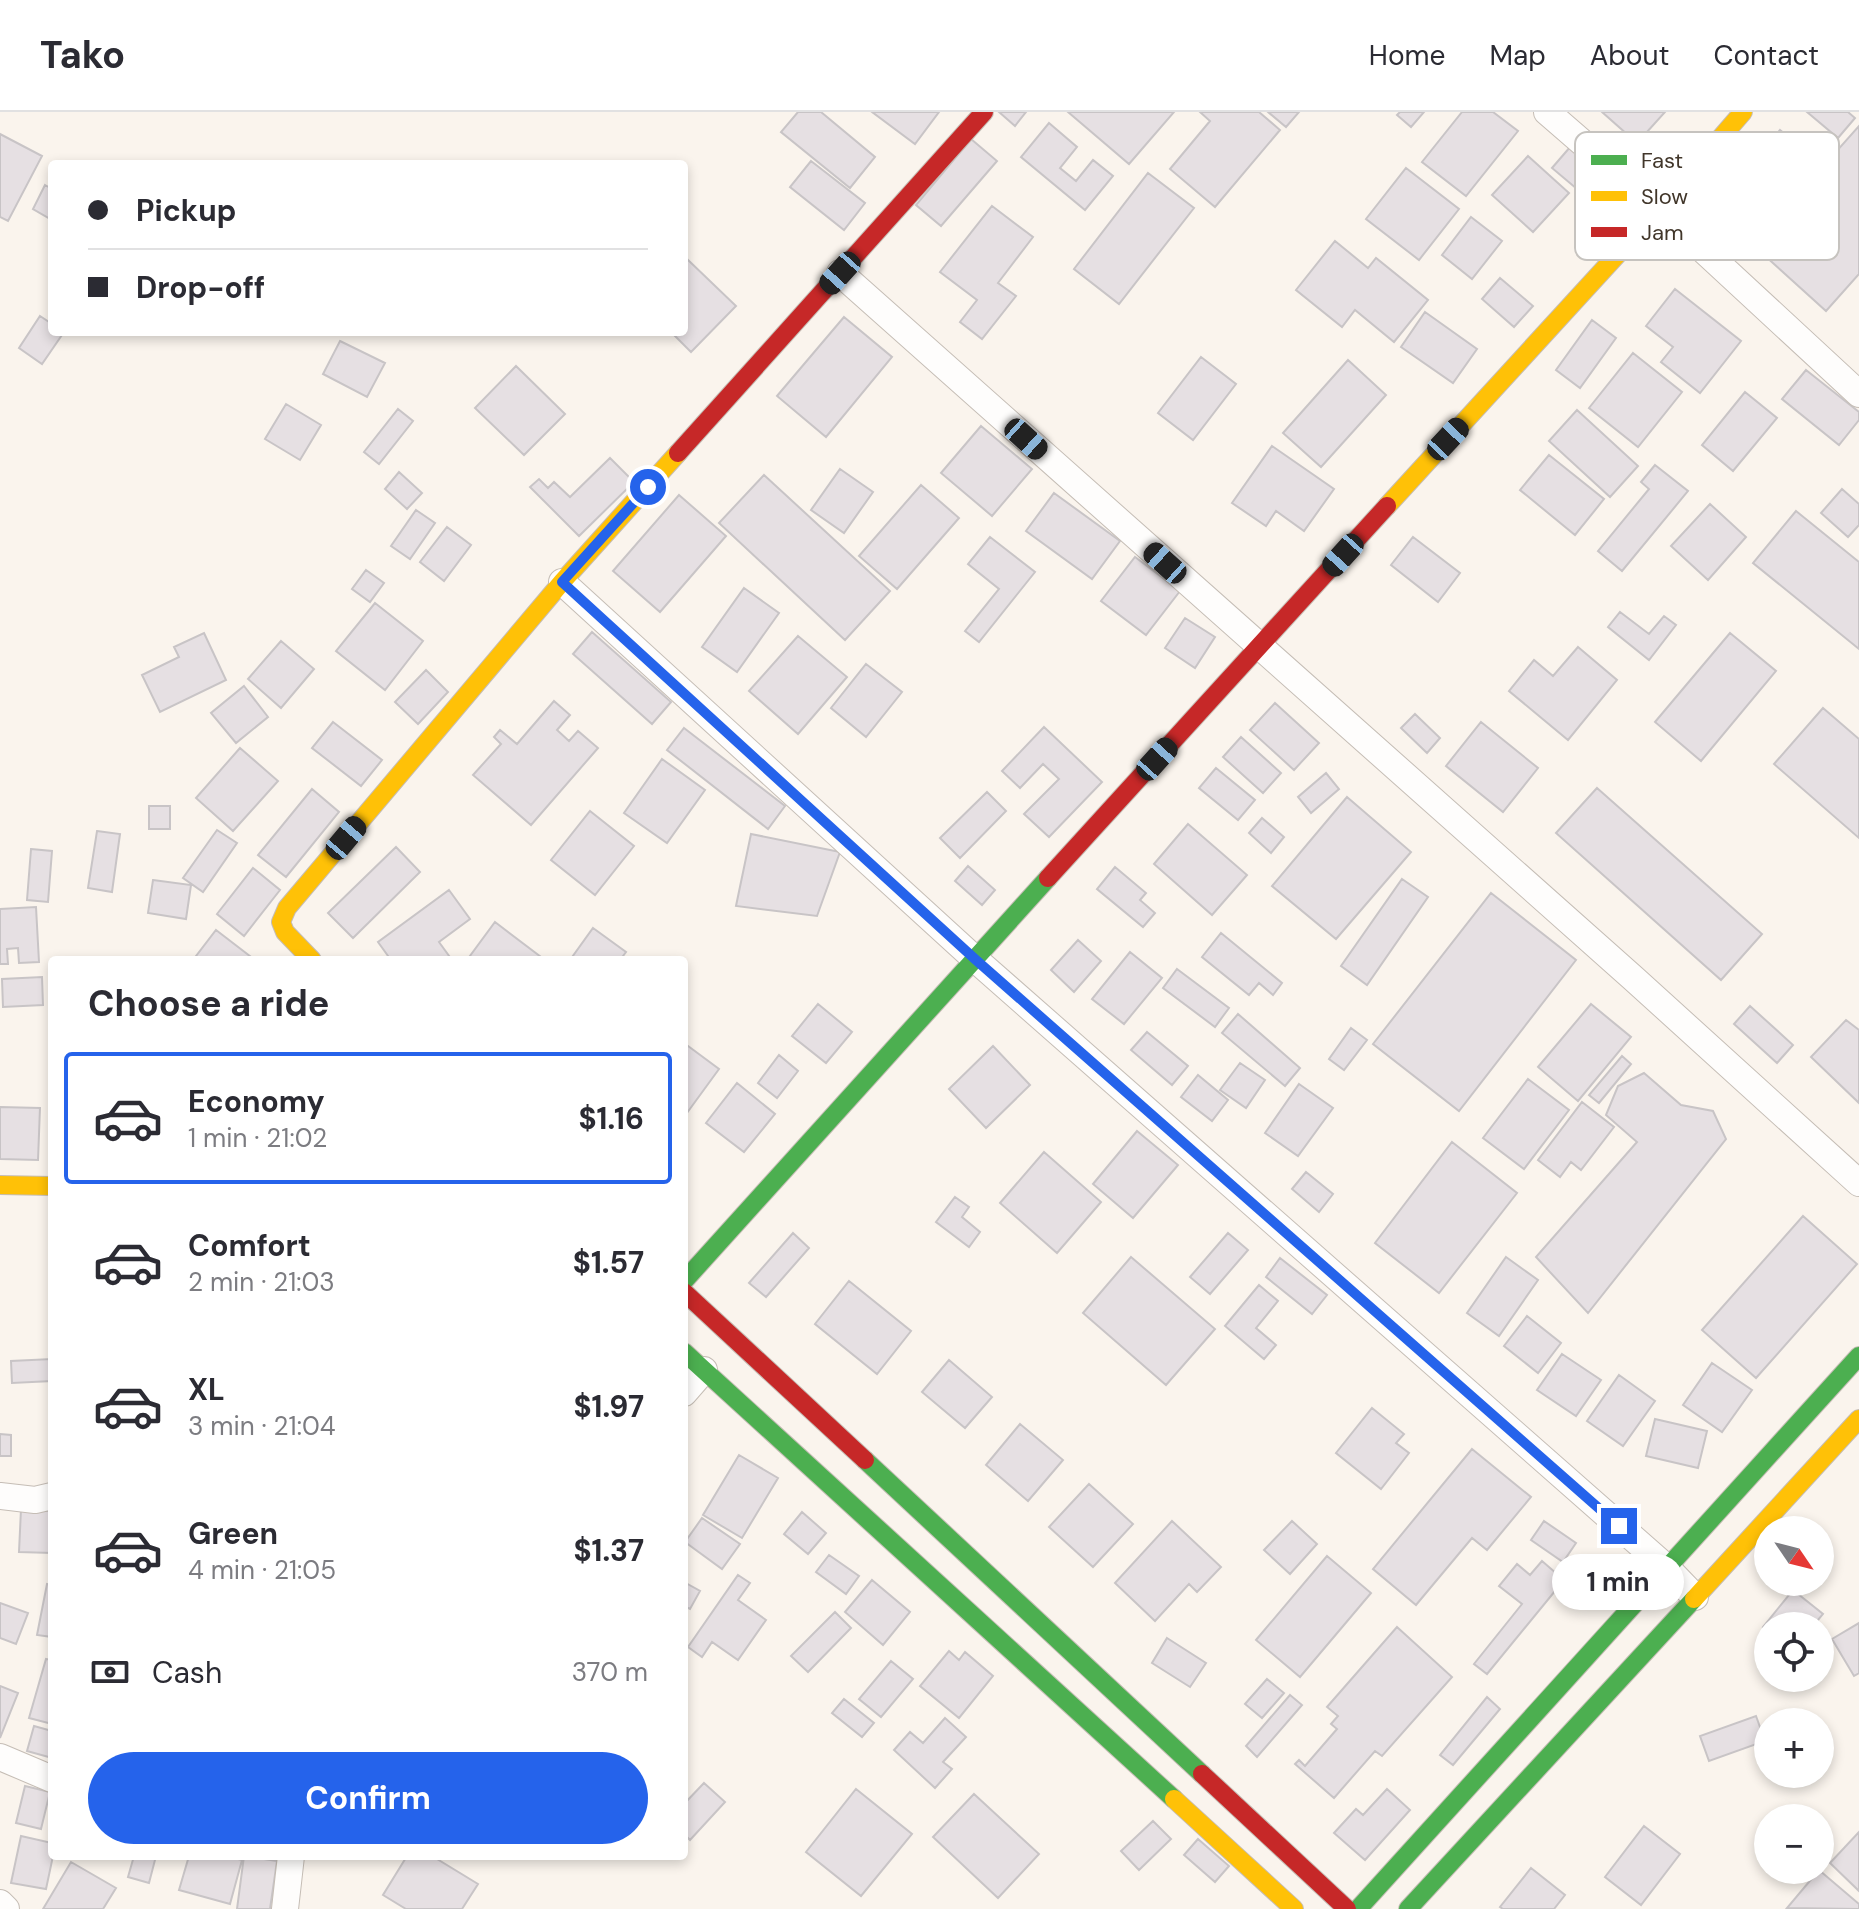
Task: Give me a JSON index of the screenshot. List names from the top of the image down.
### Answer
{
  "legend": ["Fast", "Slow", "Jam"],
  "north": "bottom right",
  "page": {
    "header": "Tako",
    "nav": [
      "Home",
      "Map",
      "About",
      "Contact"
    ],
    "banner": ["Pickup", "Drop-off"],
    "heading": "Choose a ride",
    "list": [
      {
        "name": "Economy",
        "note": "1 min · 21:02",
        "value": "$1.16"
      },
      {
        "name": "Comfort",
        "note": "2 min · 21:03",
        "value": "$1.57"
      },
      {
        "name": "XL",
        "note": "3 min · 21:04",
        "value": "$1.97"
      },
      {
        "name": "Green",
        "note": "4 min · 21:05",
        "value": "$1.37"
      }
    ],
    "map_buttons": ["+", "−"],
    "bubble": "1 min",
    "pay": ["Cash", "370 m"],
    "buttons": "Confirm"
  }
}
